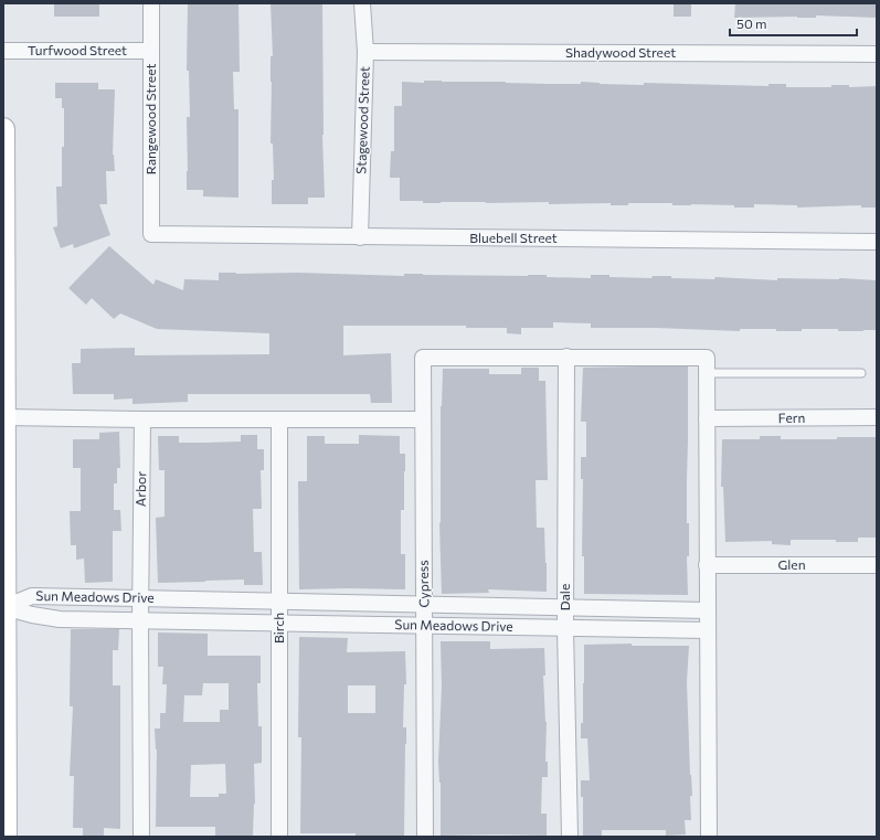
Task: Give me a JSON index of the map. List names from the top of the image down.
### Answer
{
  "streets": {
    "street": [
      "Turfwood Street",
      "Shadywood Street",
      "Rangewood Street",
      "Stagewood Street",
      "Bluebell Street",
      "Fern",
      "Arbor",
      "Glen",
      "Cypress",
      "Sun Meadows Drive",
      "Dale",
      "Birch"
    ]
  },
  "crossings": [
    ["Turfwood Street", "Rangewood Street"],
    ["Shadywood Street", "Stagewood Street"],
    ["Rangewood Street", "Bluebell Street"],
    ["Stagewood Street", "Bluebell Street"],
    ["Arbor", "Sun Meadows Drive"],
    ["Cypress", "Sun Meadows Drive"],
    ["Cypress", "Dale"],
    ["Sun Meadows Drive", "Dale"],
    ["Sun Meadows Drive", "Birch"]
  ],
  "scale_bar": "50 m"
}
